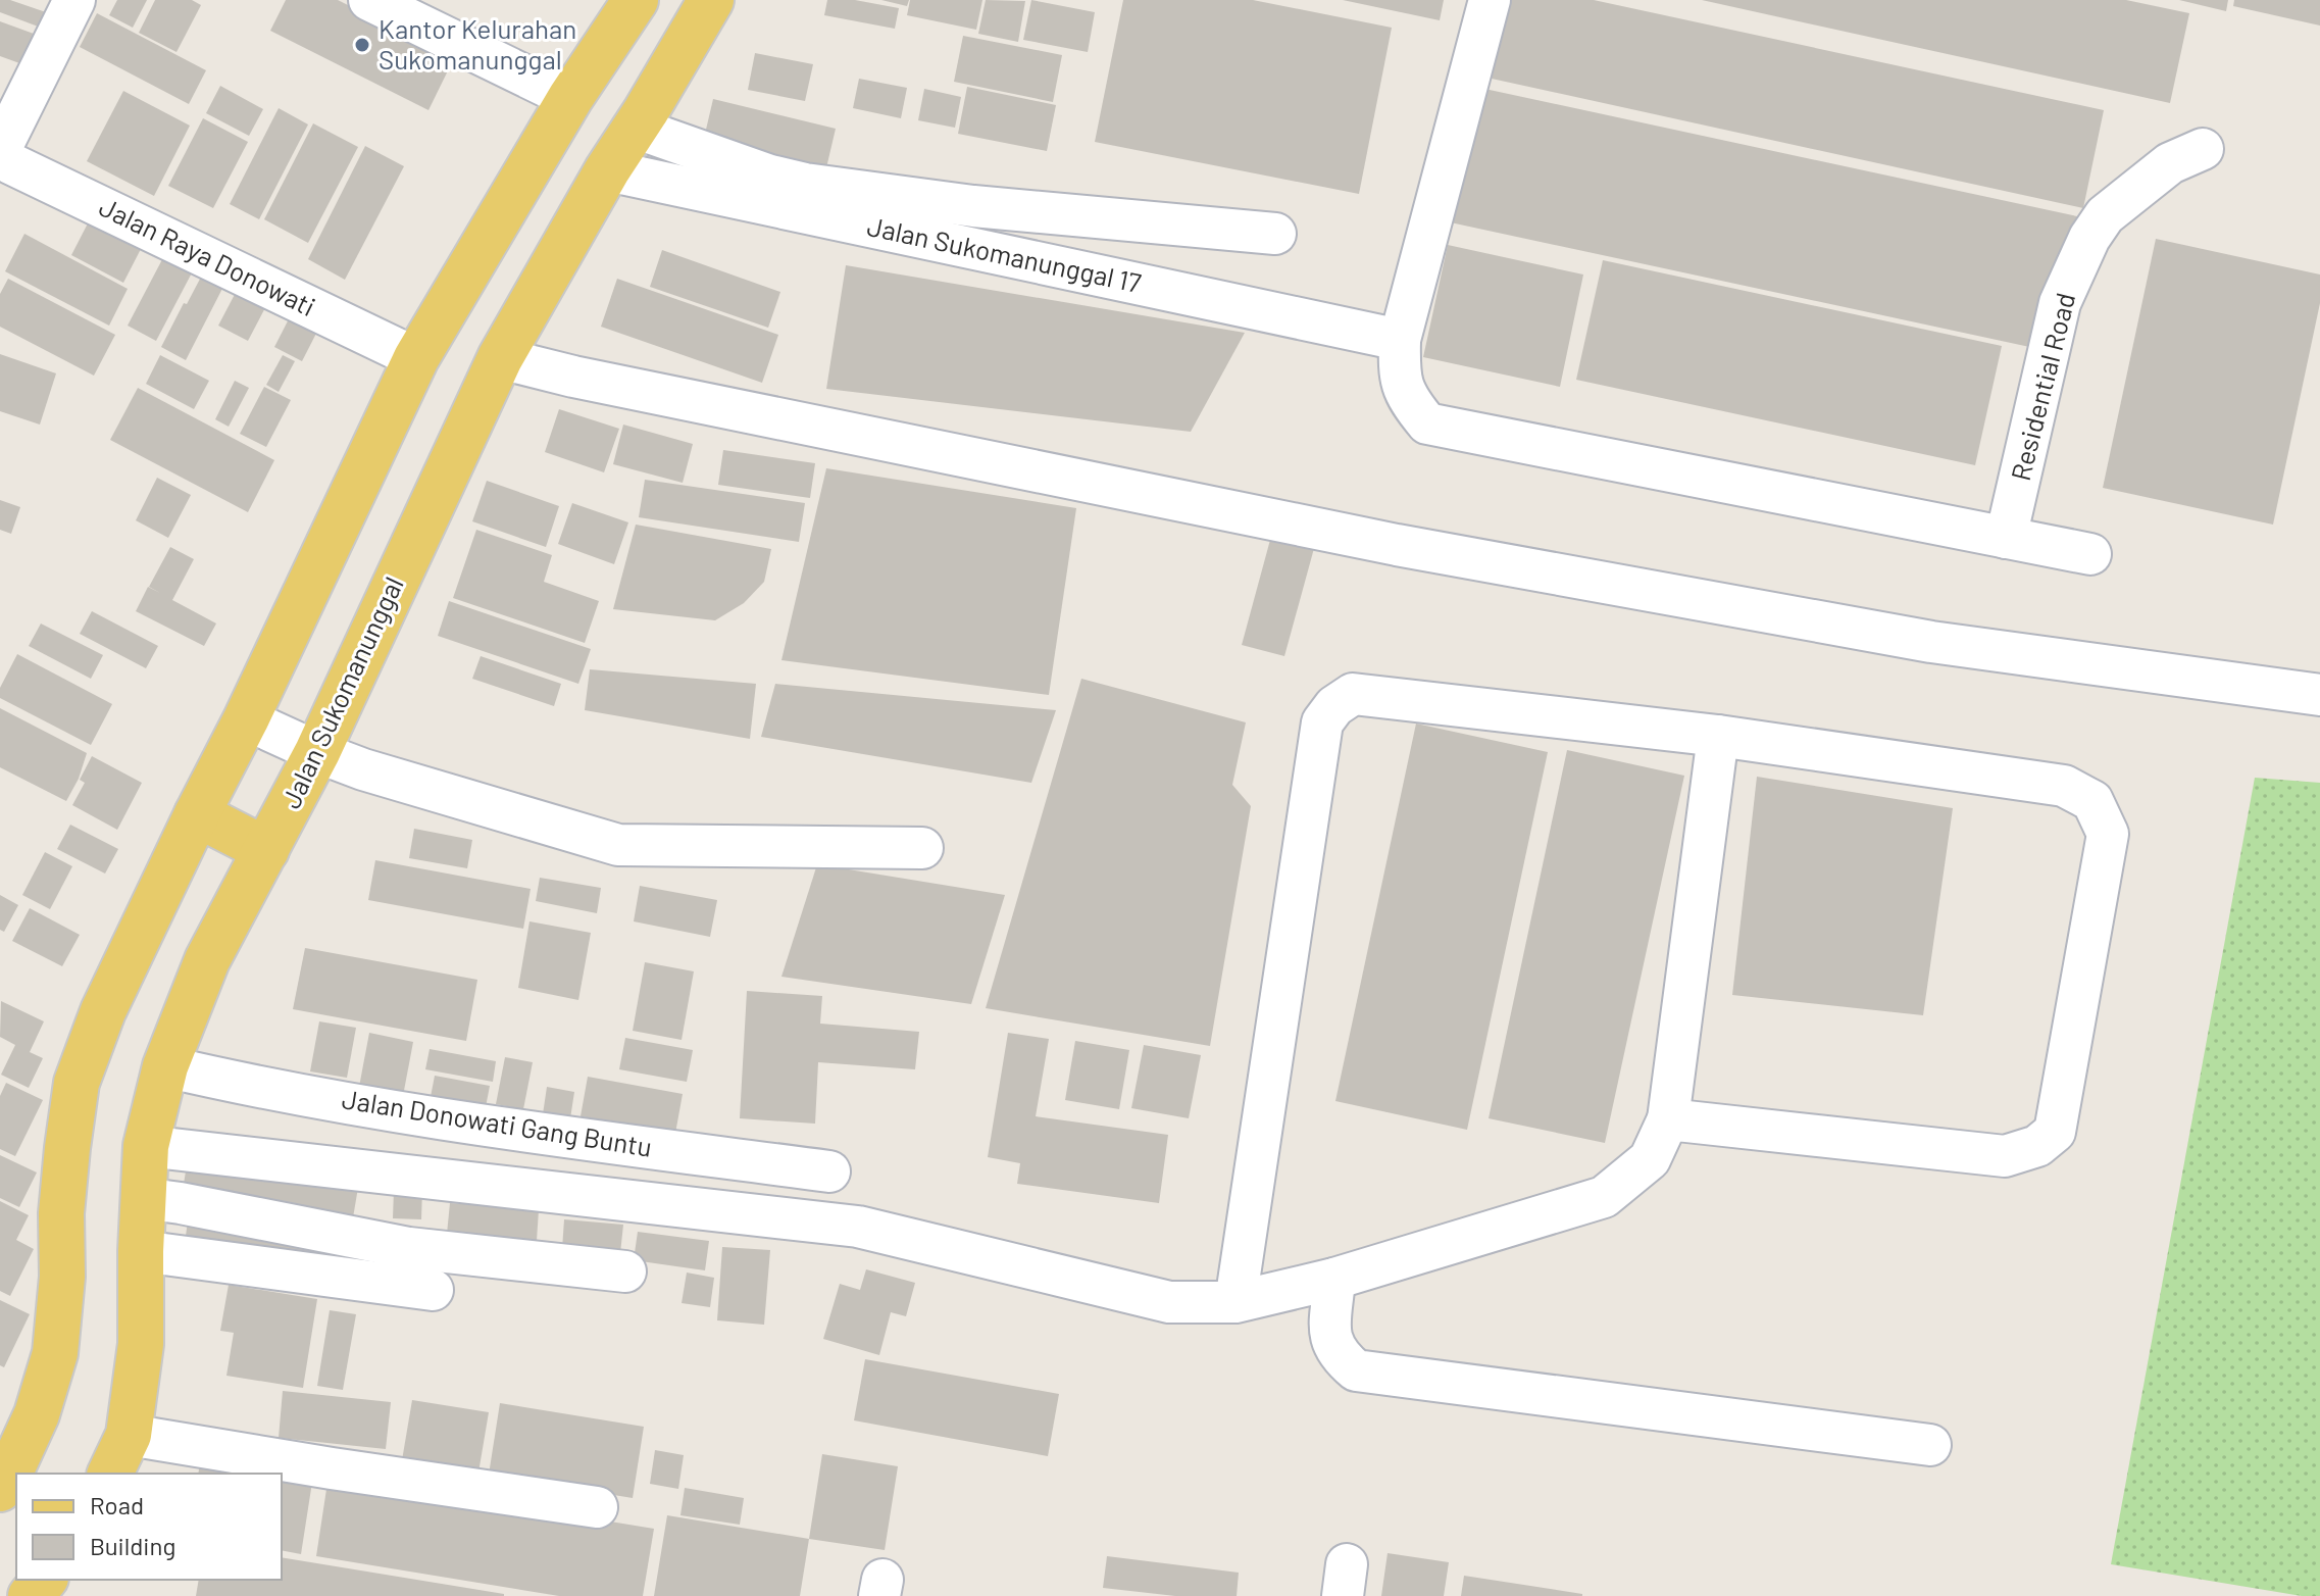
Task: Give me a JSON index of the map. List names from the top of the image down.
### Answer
{
  "streets": {
    "main road": ["Jalan Sukomanunggal"],
    "street": [
      "Jalan Sukomanunggal 17",
      "Jalan Raya Donowati",
      "Residential Road",
      "Jalan Donowati Gang Buntu"
    ]
  },
  "crossings": [
    ["Jalan Sukomanunggal 17", "Jalan Sukomanunggal"],
    ["Jalan Sukomanunggal", "Jalan Donowati Gang Buntu"]
  ],
  "places": ["Kantor Kelurahan Sukomanunggal"],
  "legend": ["Road", "Building"]
}
